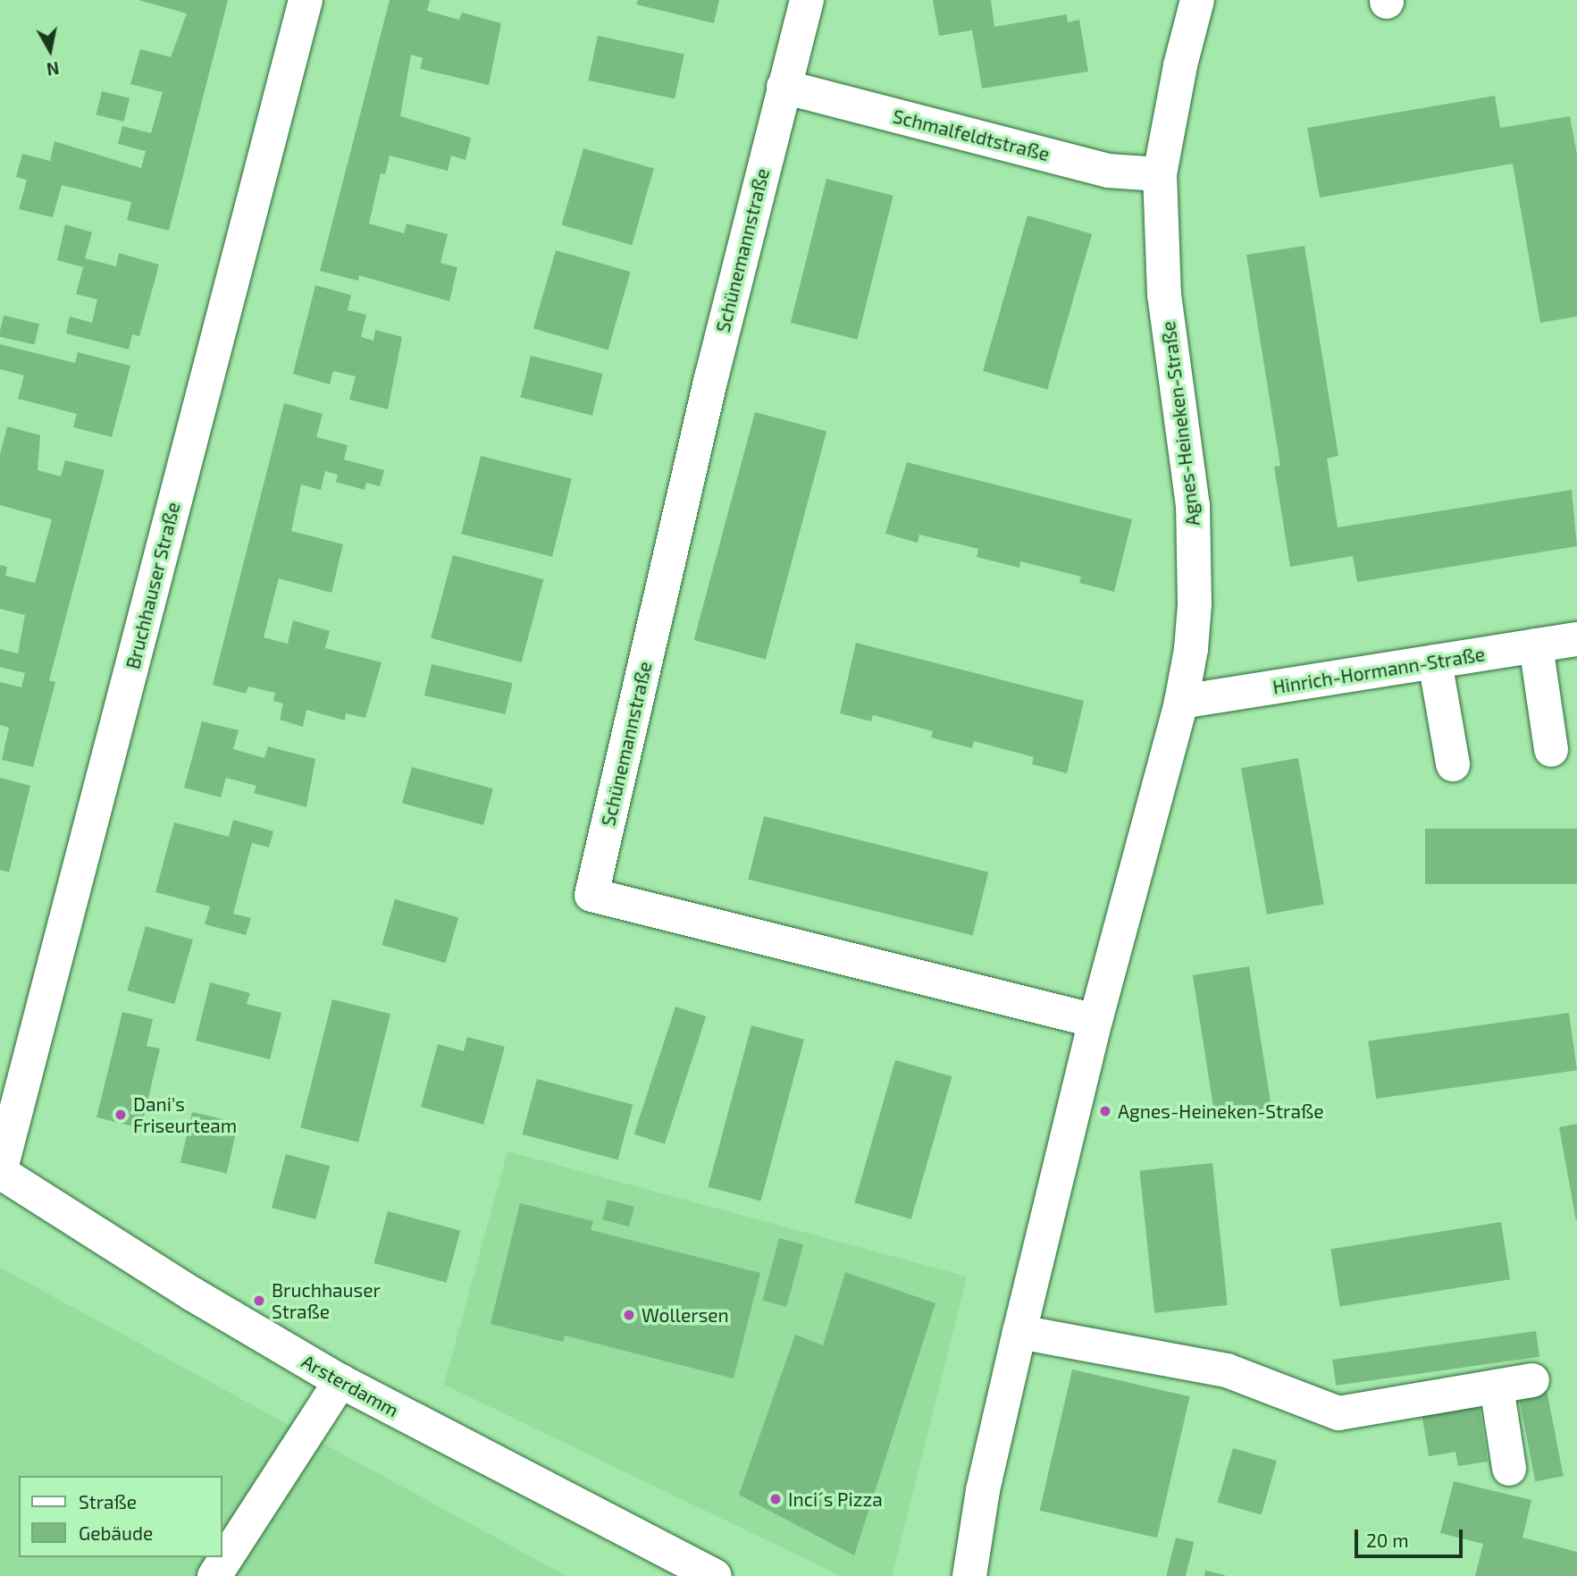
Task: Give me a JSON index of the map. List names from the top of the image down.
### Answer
{
  "streets": {
    "street": [
      "Schmalfeldtstraße",
      "Schünemannstraße",
      "Agnes-Heineken-Straße",
      "Bruchhauser Straße",
      "Hinrich-Hormann-Straße",
      "Arsterdamm"
    ]
  },
  "crossings": [
    ["Schmalfeldtstraße", "Schünemannstraße"],
    ["Schmalfeldtstraße", "Agnes-Heineken-Straße"],
    ["Schünemannstraße", "Agnes-Heineken-Straße"],
    ["Agnes-Heineken-Straße", "Hinrich-Hormann-Straße"],
    ["Bruchhauser Straße", "Arsterdamm"]
  ],
  "places": [
    "Agnes-Heineken-Straße",
    "Dani's Friseurteam",
    "Bruchhauser Straße",
    "Wollersen",
    "Inci´s Pizza"
  ],
  "legend": ["Straße", "Gebäude"],
  "scale_bar": "20 m",
  "north": "bottom"
}
